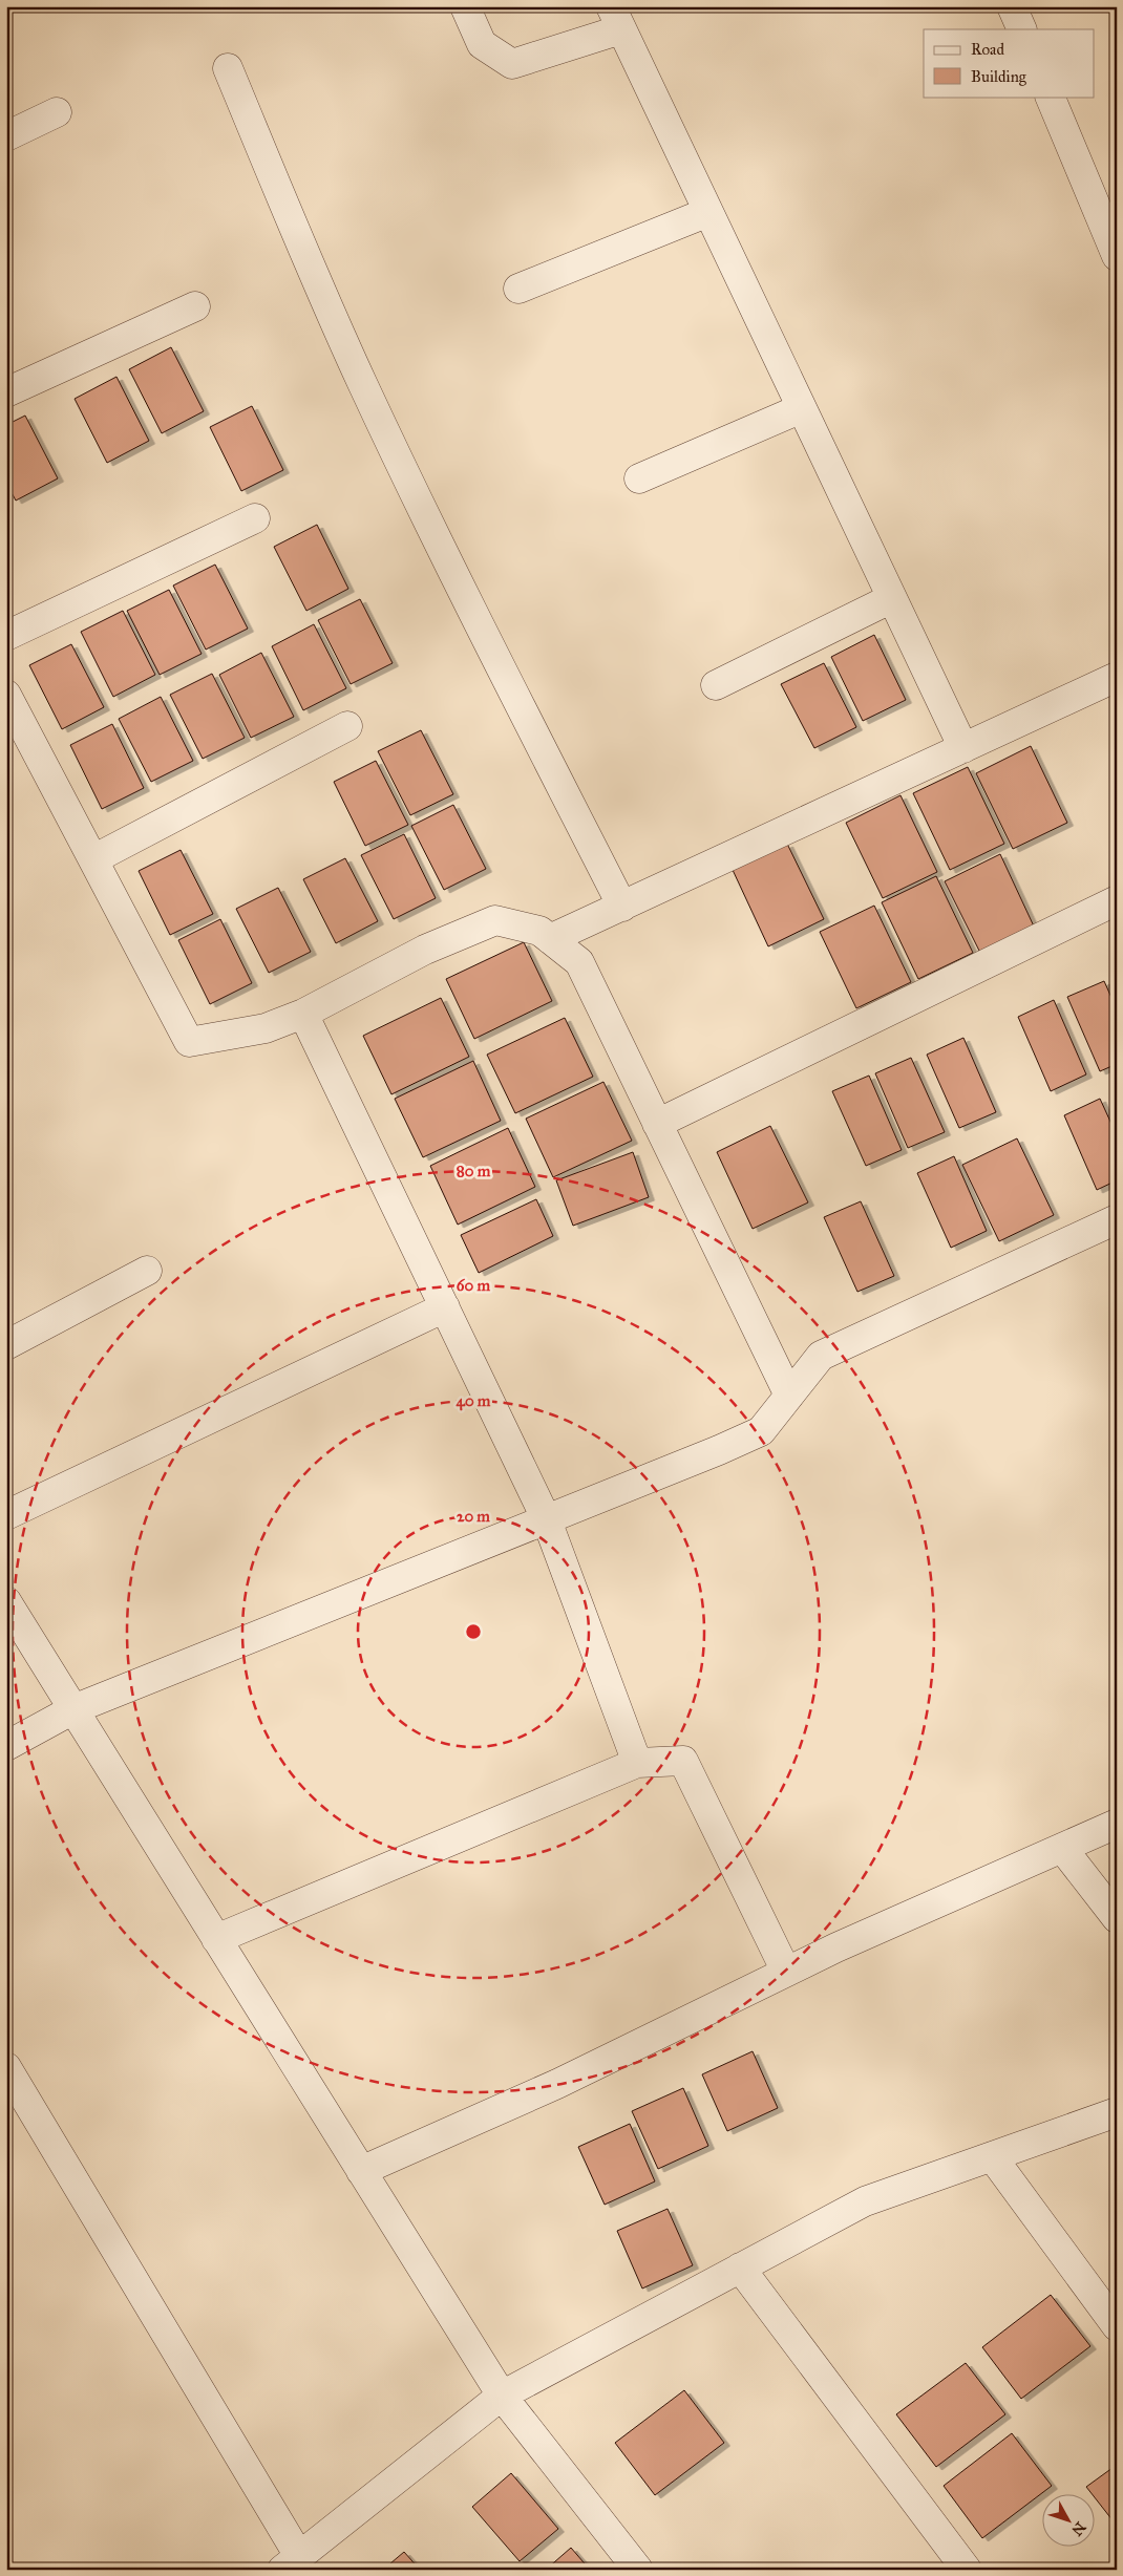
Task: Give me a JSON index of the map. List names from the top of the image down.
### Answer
{
  "legend": ["Road", "Building"],
  "north": "bottom right",
  "rings": [
    "80 m",
    "60 m",
    "40 m",
    "20 m"
  ]
}
